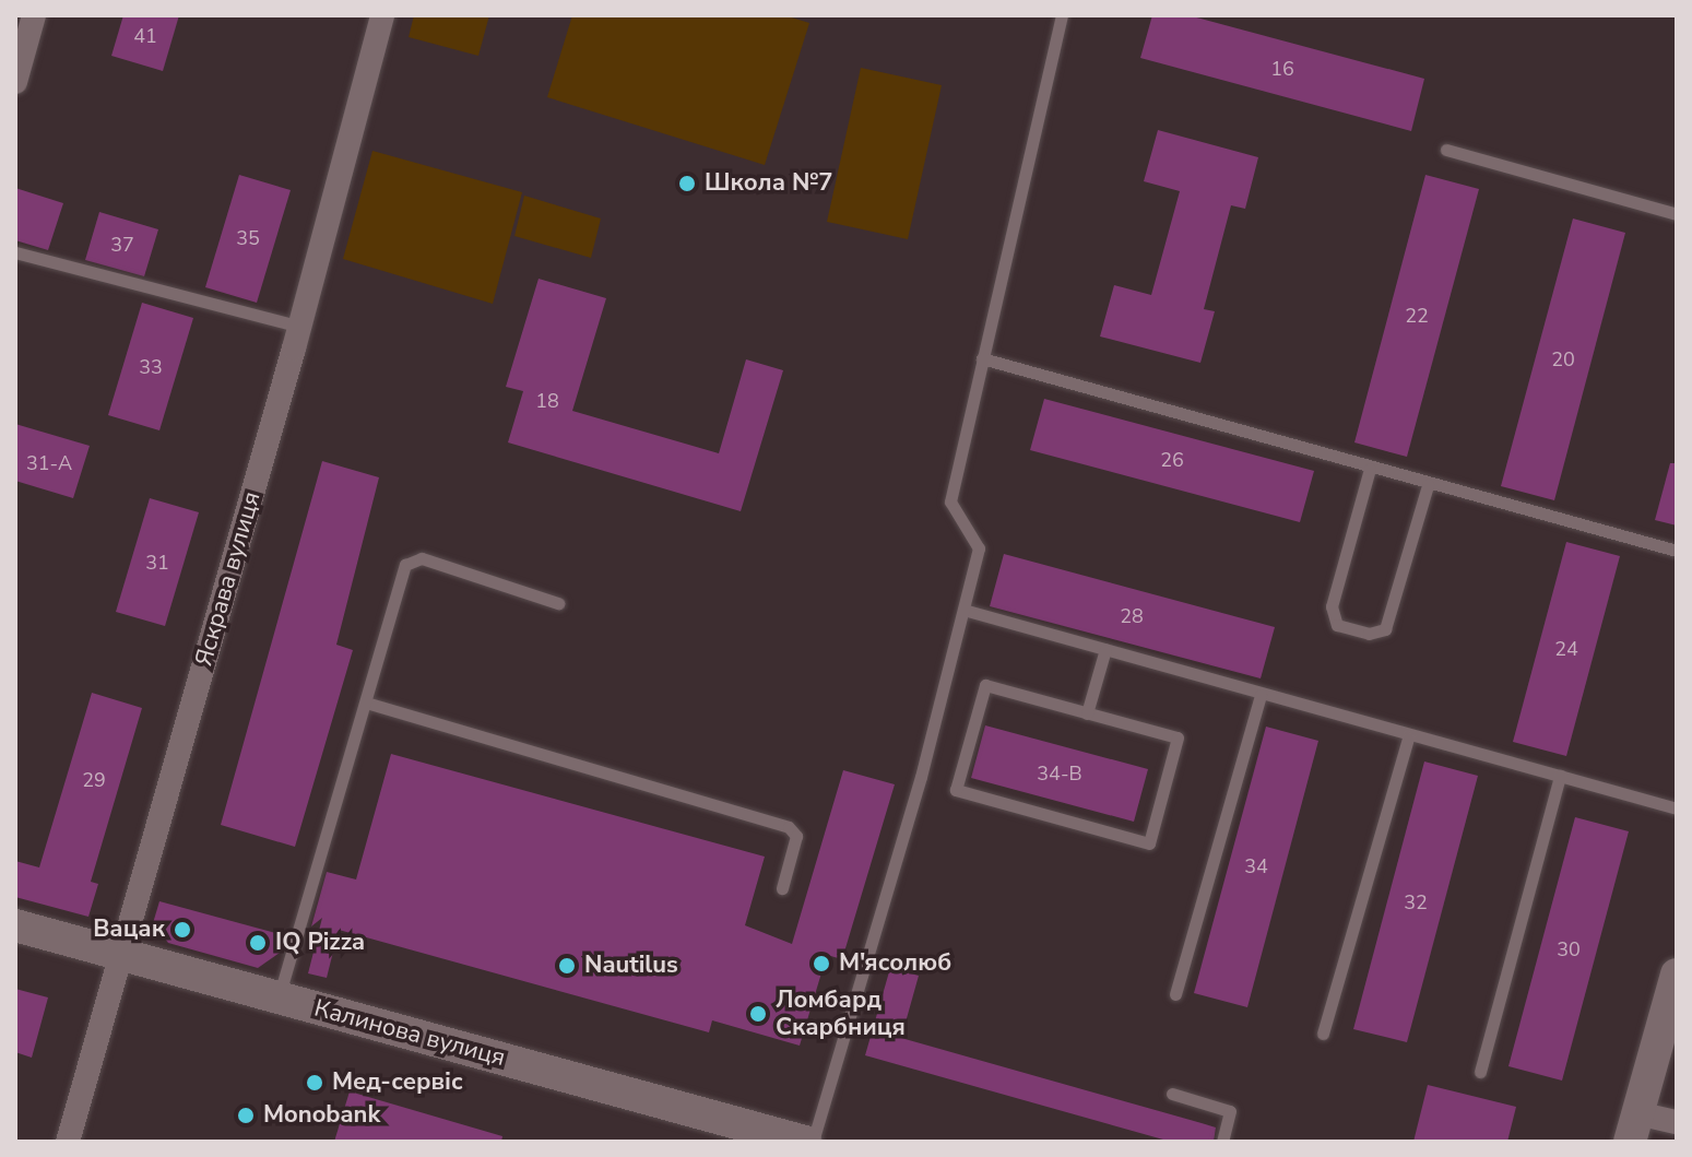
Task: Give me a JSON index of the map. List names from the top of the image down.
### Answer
{
  "streets": {
    "street": ["Яскрава вулиця", "Калинова вулиця"]
  },
  "crossings": [
    ["Яскрава вулиця", "Калинова вулиця"]
  ],
  "places": [
    "Школа №7",
    "Вацак",
    "IQ Pizza",
    "М'ясолюб",
    "Nautilus",
    "Ломбард Скарбниця",
    "Мед-сервіс",
    "Monobank"
  ],
  "house_numbers": [
    "41",
    "16",
    "35",
    "37",
    "22",
    "20",
    "33",
    "18",
    "26",
    "31-А",
    "31",
    "28",
    "24",
    "34-В",
    "29",
    "34",
    "32",
    "30"
  ]
}
